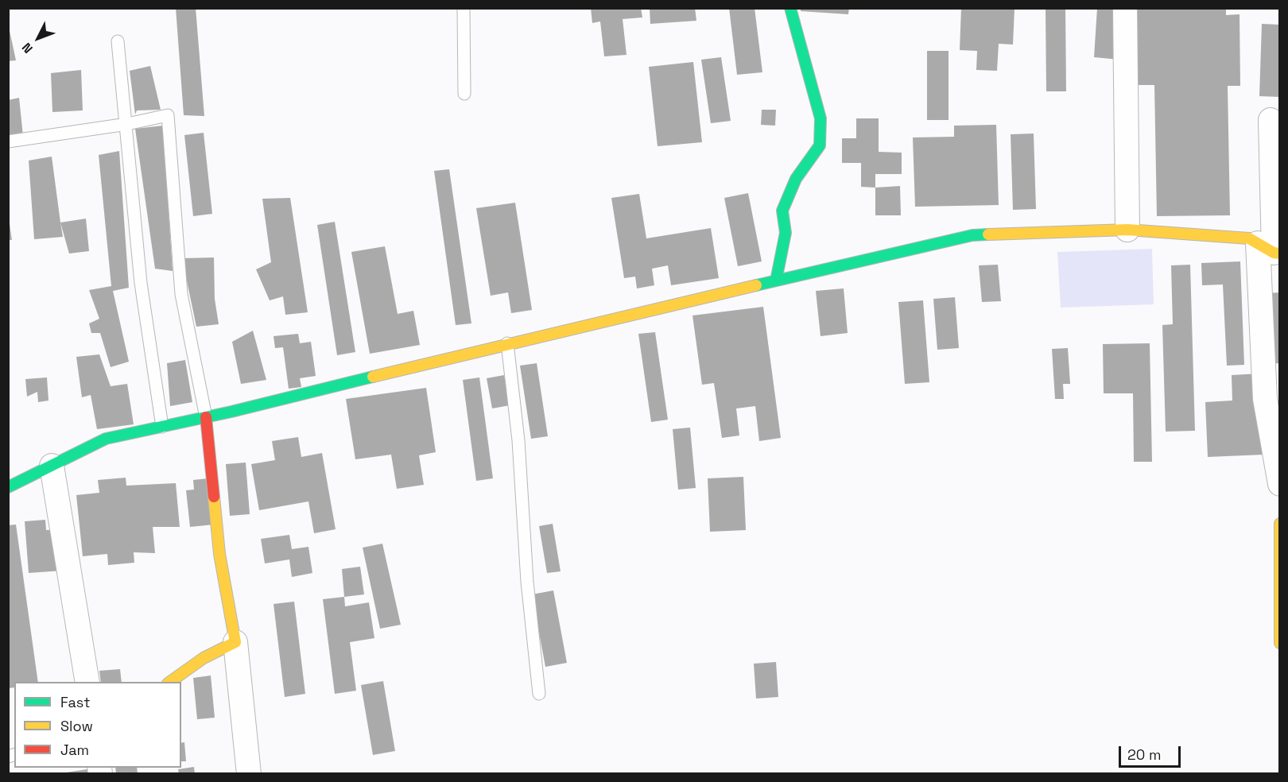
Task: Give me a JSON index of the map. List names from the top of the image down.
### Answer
{
  "legend": ["Fast", "Slow", "Jam"],
  "scale_bar": "20 m",
  "north": "bottom left"
}
